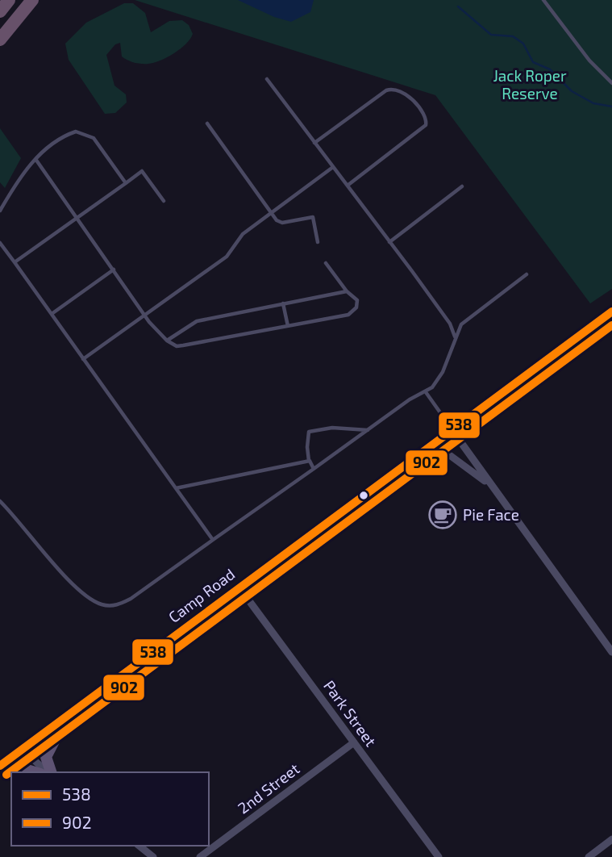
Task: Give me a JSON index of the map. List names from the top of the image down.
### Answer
{
  "streets": {
    "main road": ["Camp Road"],
    "street": ["Park Street", "2nd Street"]
  },
  "crossings": [
    ["Camp Road", "Park Street"],
    ["Park Street", "2nd Street"]
  ],
  "parks": ["Jack Roper Reserve"],
  "places": {
    "cafe": ["Pie Face"]
  },
  "lines": ["transit line 538", "transit line 902"],
  "legend": ["538", "902"]
}
